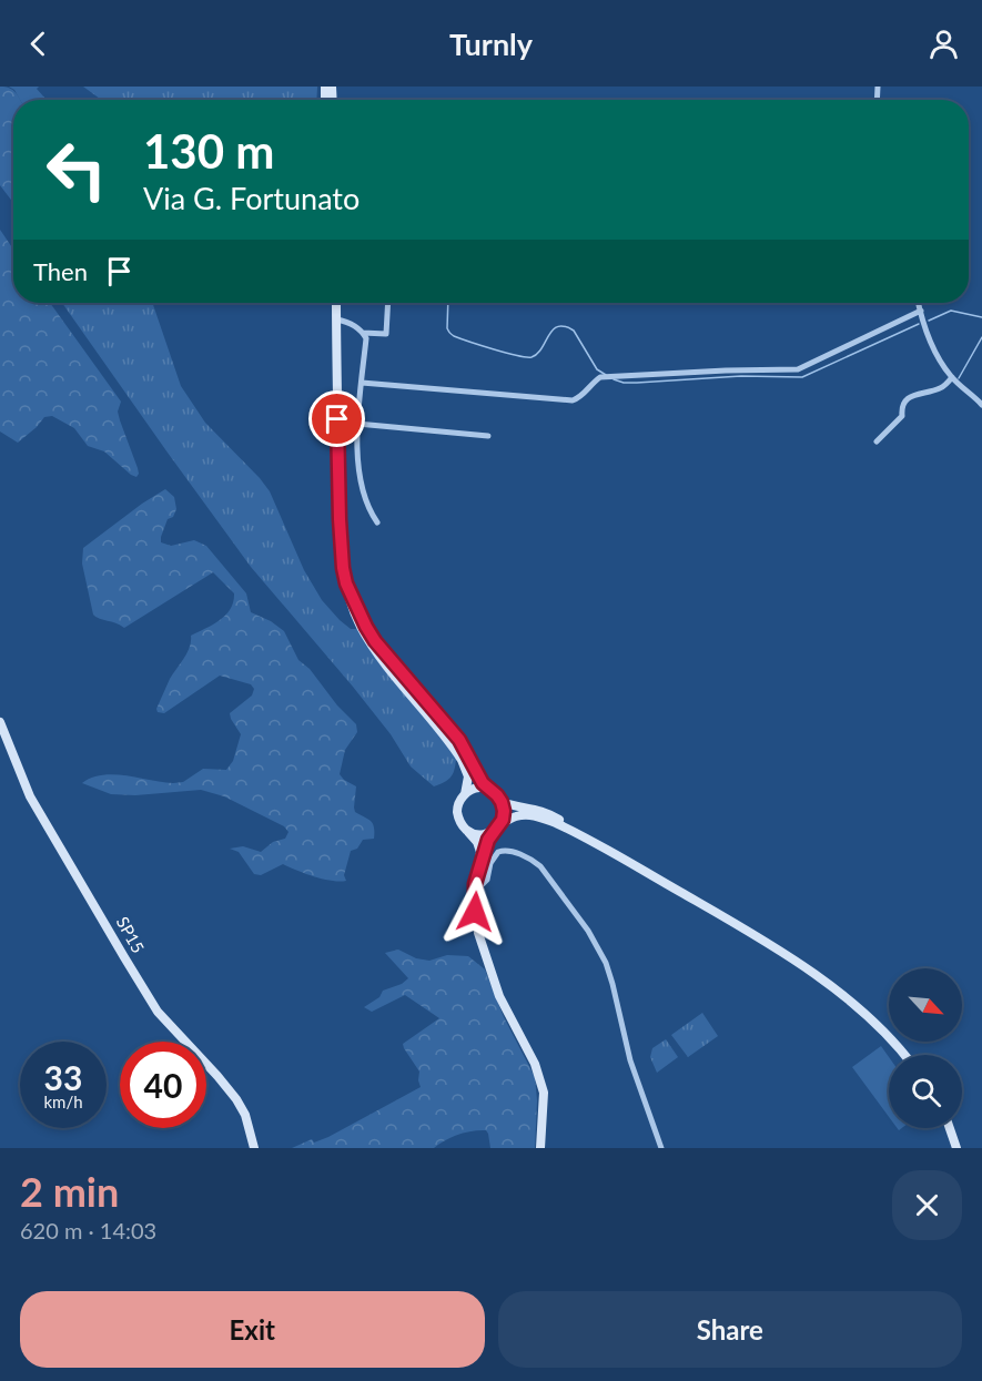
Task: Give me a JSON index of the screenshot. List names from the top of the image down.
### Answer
{
  "streets": {
    "main road": ["SP15"]
  },
  "north": "bottom right",
  "page": {
    "header": "Turnly",
    "turn": ["130 m", "Via G. Fortunato"],
    "then": "Then",
    "speed": "33 km/h",
    "limit": "40",
    "heading": ["2 min", "620 m · 14:03"],
    "buttons": ["Exit", "Share"]
  }
}
